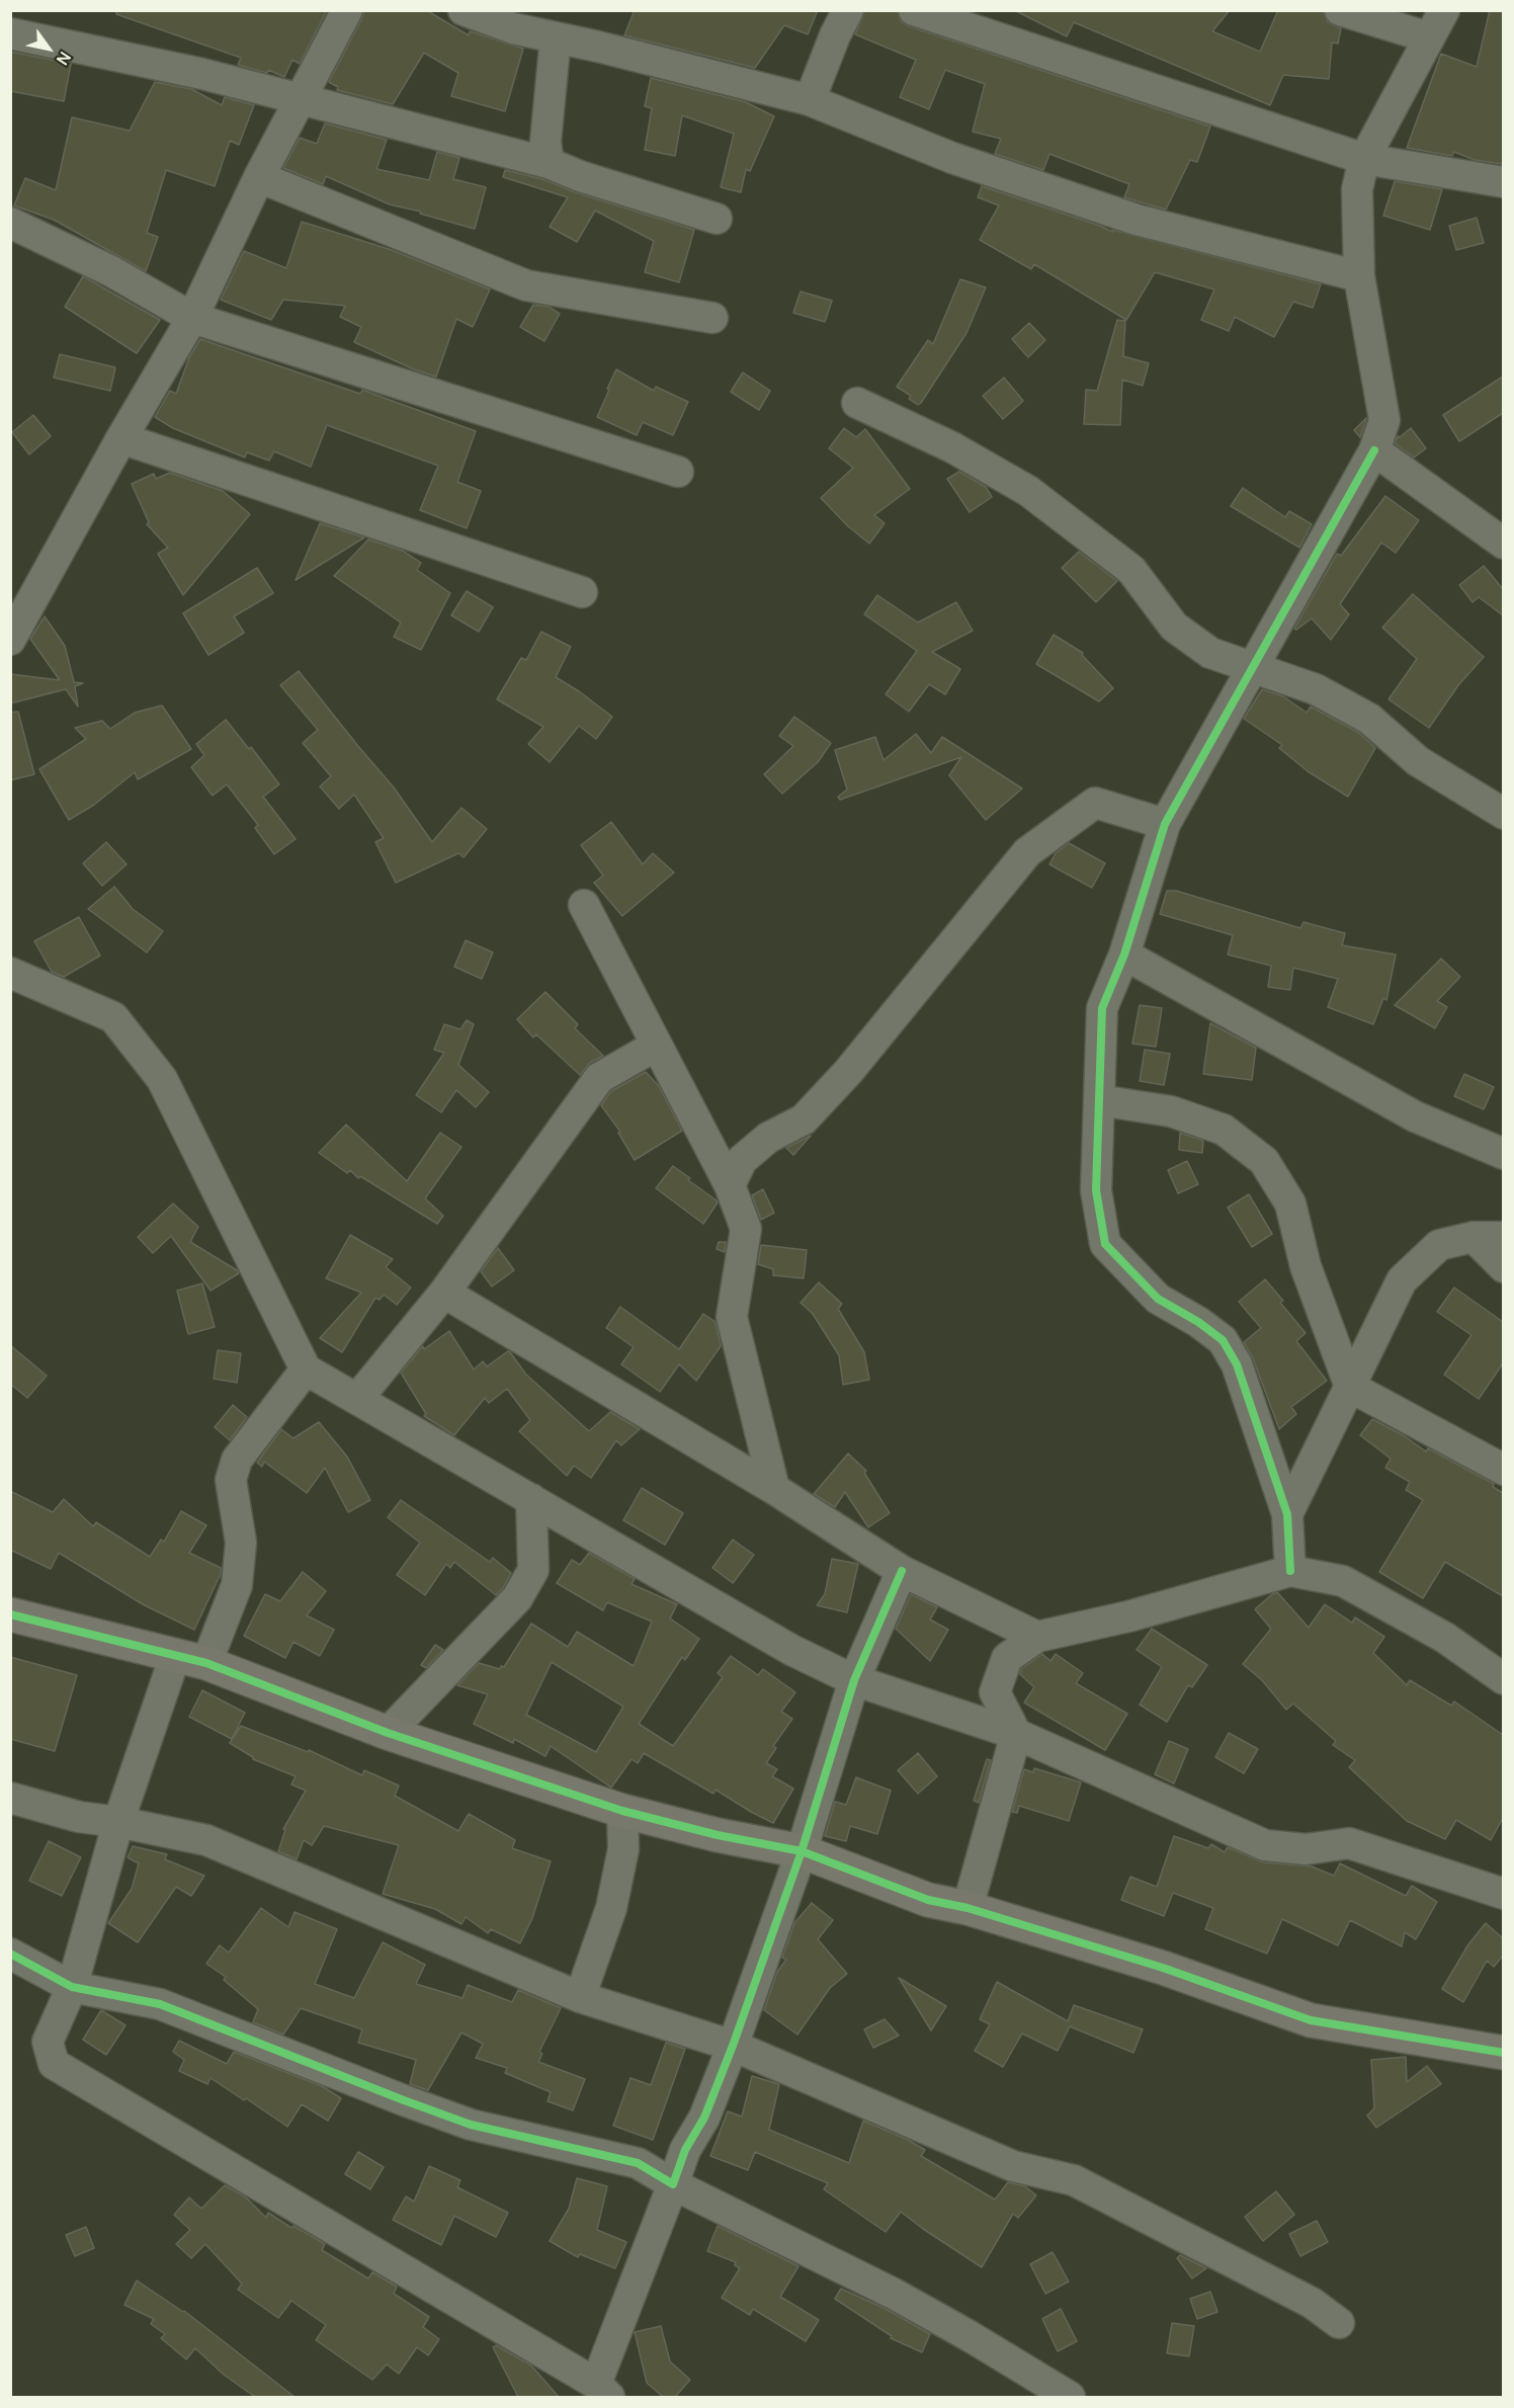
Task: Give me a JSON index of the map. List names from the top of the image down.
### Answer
{
  "north": "bottom right"
}
